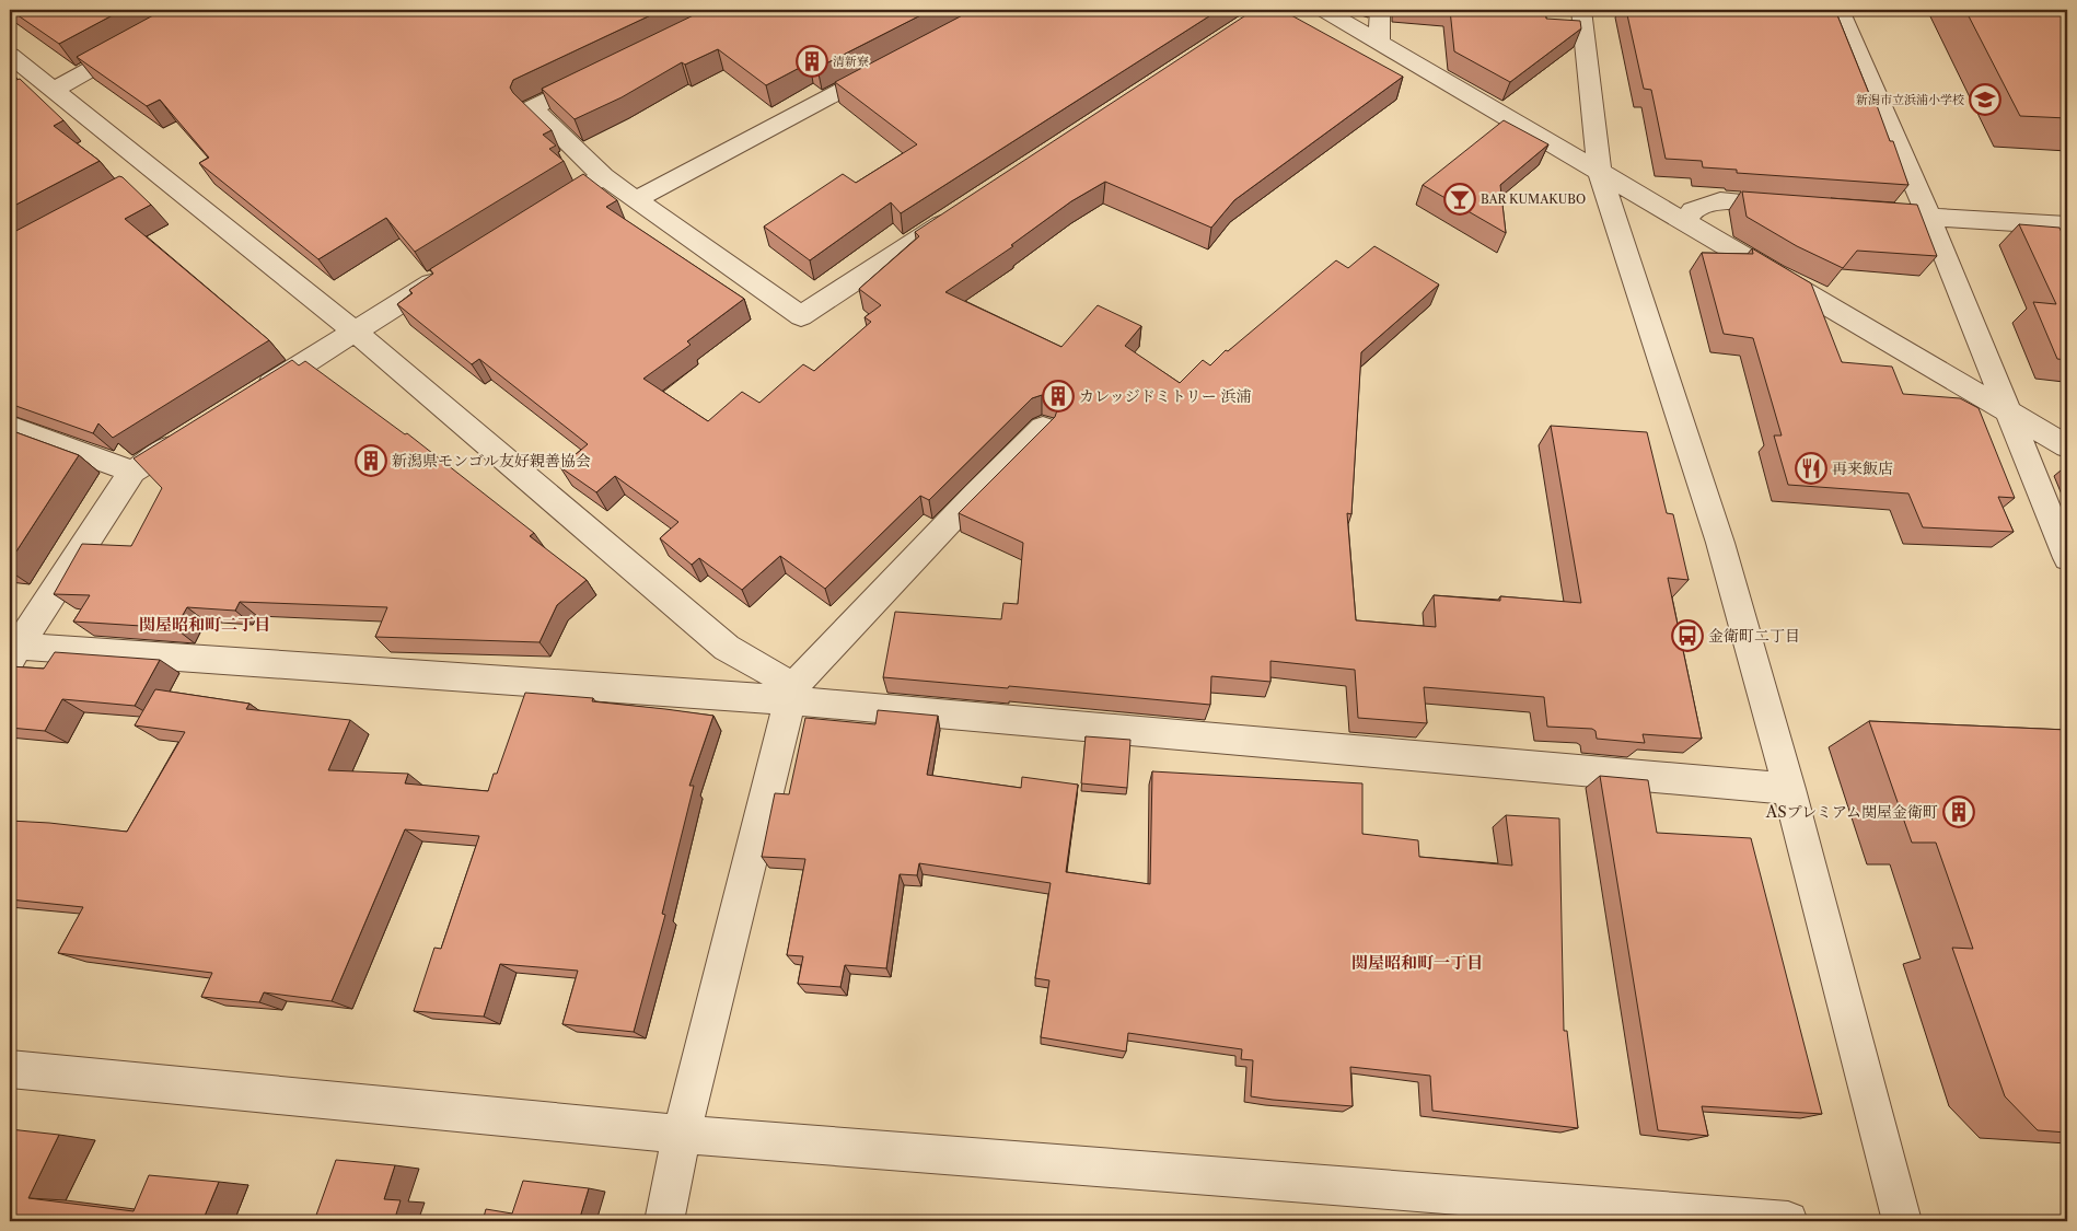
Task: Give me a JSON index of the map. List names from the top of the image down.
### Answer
{
  "districts": ["関屋昭和町二丁目", "関屋昭和町一丁目"],
  "places": {
    "building": [
      "清新寮",
      "カレッジドミトリー 浜浦",
      "新潟県モンゴル友好親善協会",
      "ASプレミアム関屋金衛町"
    ],
    "school or university": ["新潟市立浜浦小学校"],
    "bar": ["BAR KUMAKUBO"],
    "restaurant": ["再来飯店"],
    "bus stop": ["金衛町二丁目"]
  }
}
